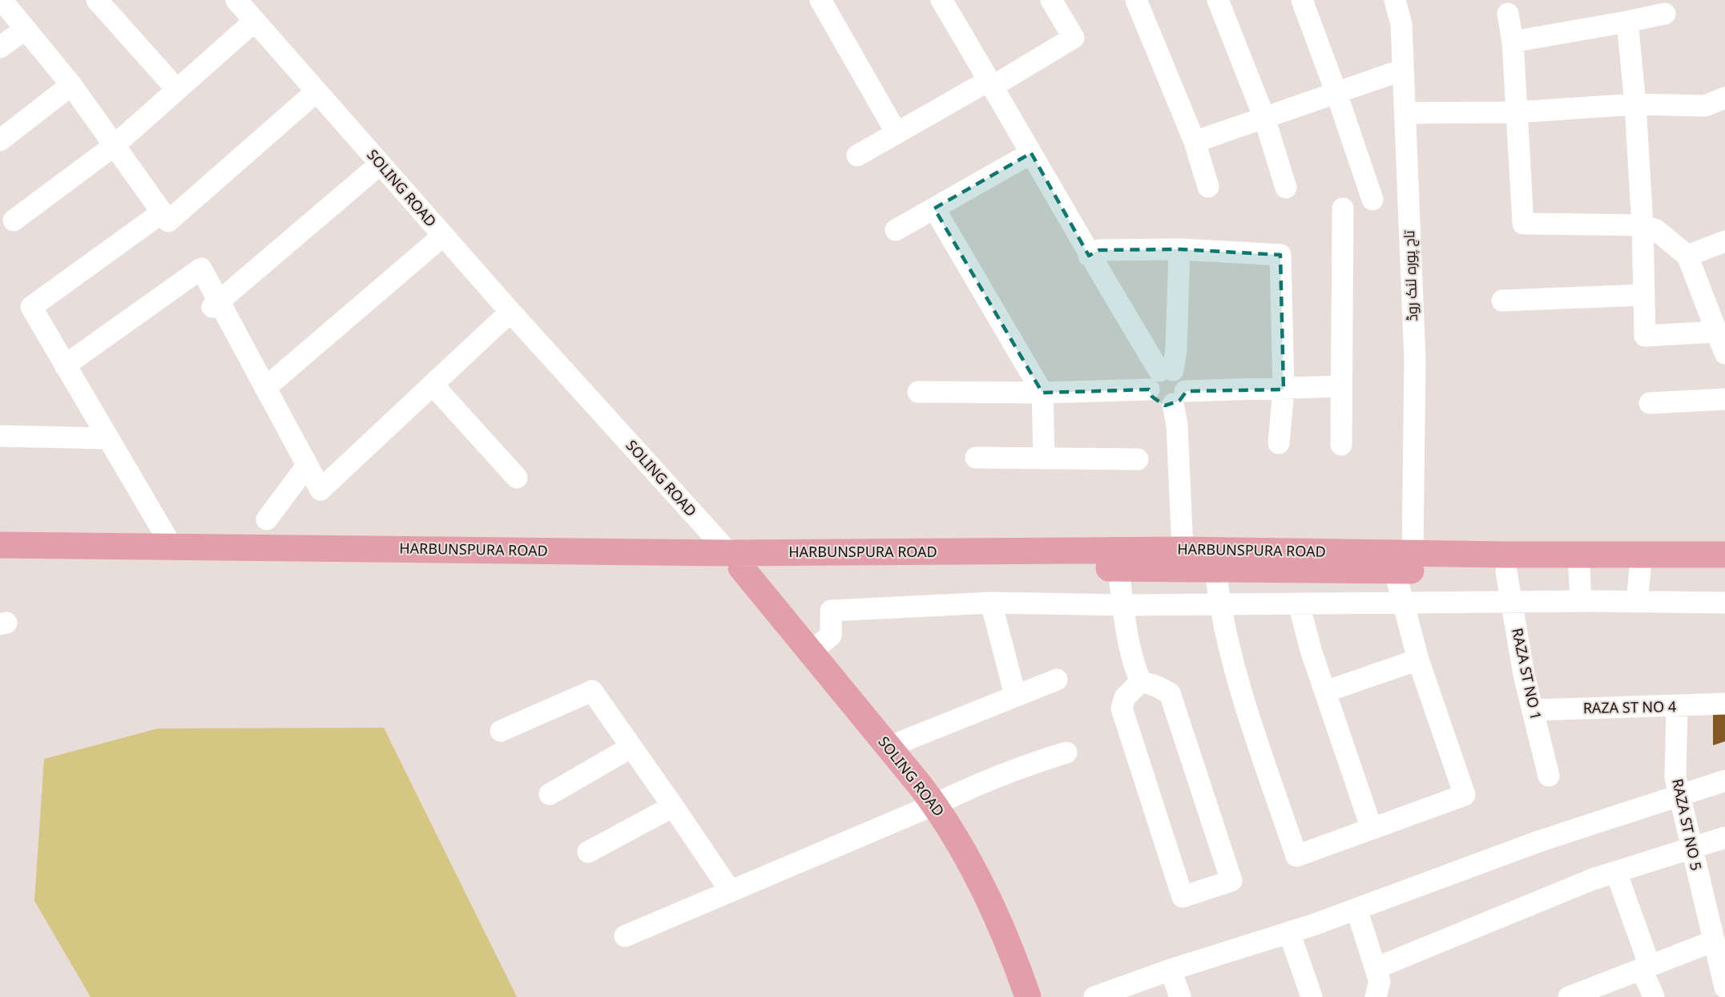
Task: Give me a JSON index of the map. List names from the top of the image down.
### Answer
{
  "streets": {
    "main road": ["SOLING ROAD", "HARBUNSPURA ROAD"],
    "street": [
      "تاج پورہ لنک روڈ",
      "RAZA ST NO 1",
      "RAZA ST NO 4",
      "RAZA ST NO 5"
    ]
  },
  "crossings": [
    ["SOLING ROAD", "HARBUNSPURA ROAD"],
    ["تاج پورہ لنک روڈ", "HARBUNSPURA ROAD"],
    ["HARBUNSPURA ROAD", "RAZA ST NO 1"],
    ["RAZA ST NO 1", "RAZA ST NO 4"],
    ["RAZA ST NO 4", "RAZA ST NO 5"]
  ]
}
